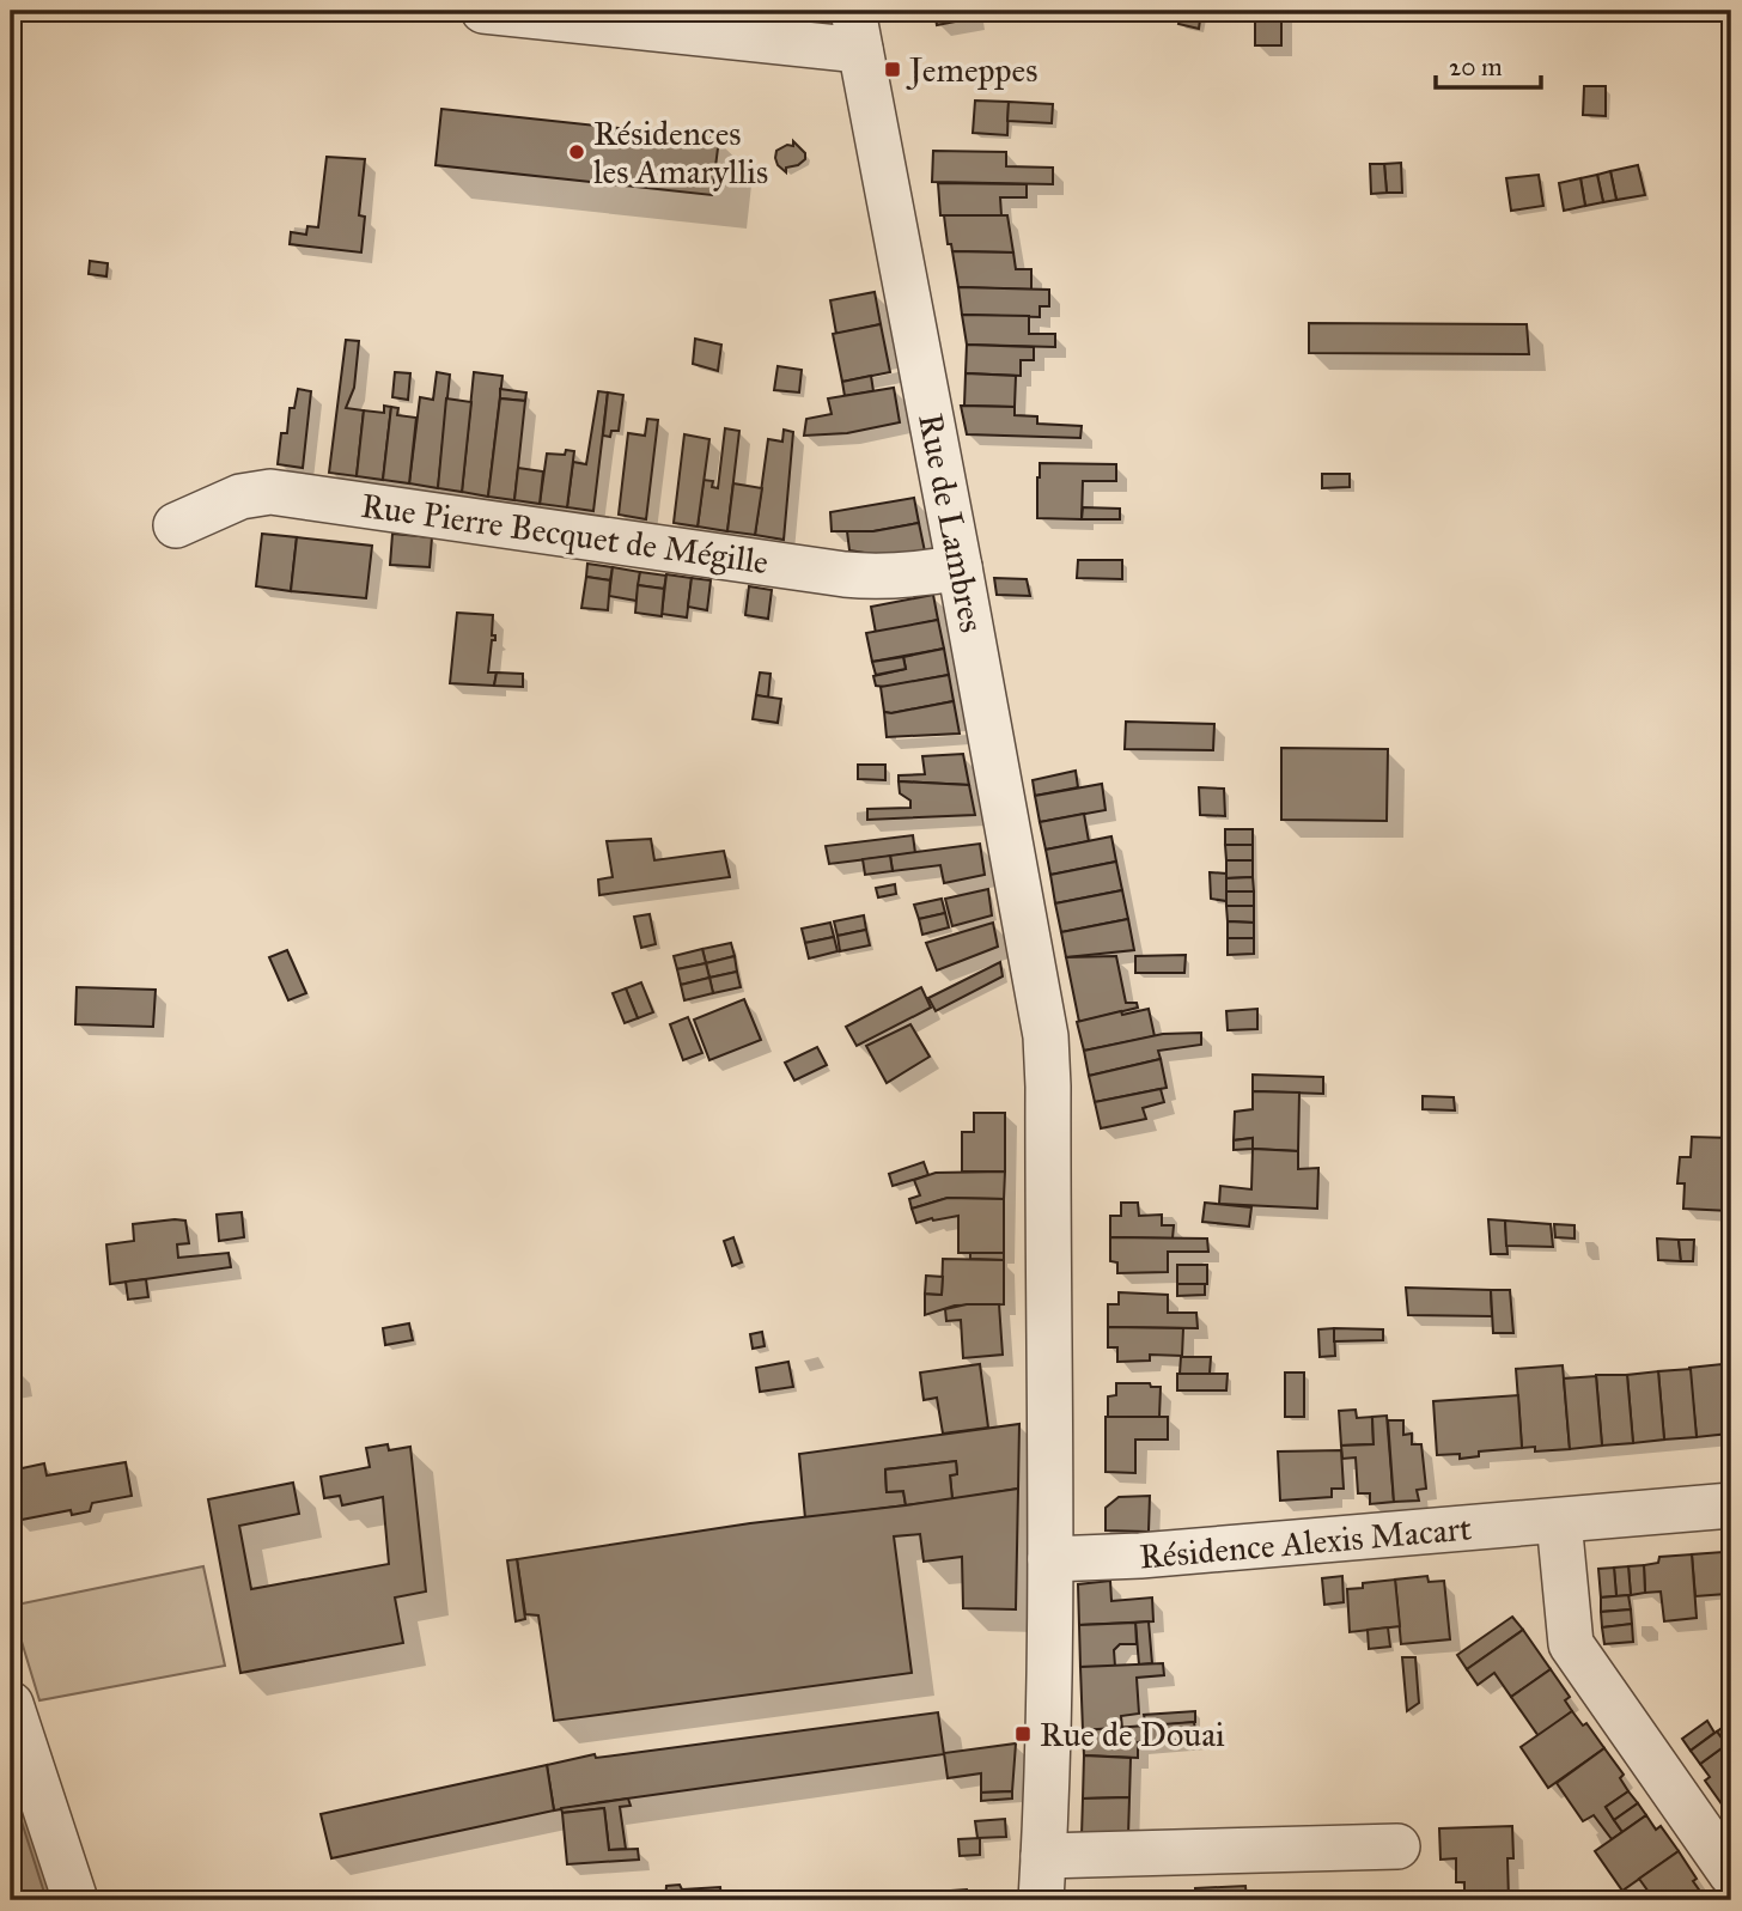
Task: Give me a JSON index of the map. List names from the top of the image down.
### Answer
{
  "streets": {
    "street": ["Rue de Lambres", "Rue Pierre Becquet de Mégille", "Résidence Alexis Macart"]
  },
  "crossings": [
    ["Rue de Lambres", "Rue Pierre Becquet de Mégille"],
    ["Rue de Lambres", "Résidence Alexis Macart"]
  ],
  "places": {
    "transit": ["Jemeppes", "Rue de Douai"],
    "other": ["Résidences les Amaryllis"]
  },
  "scale_bar": "20 m"
}
